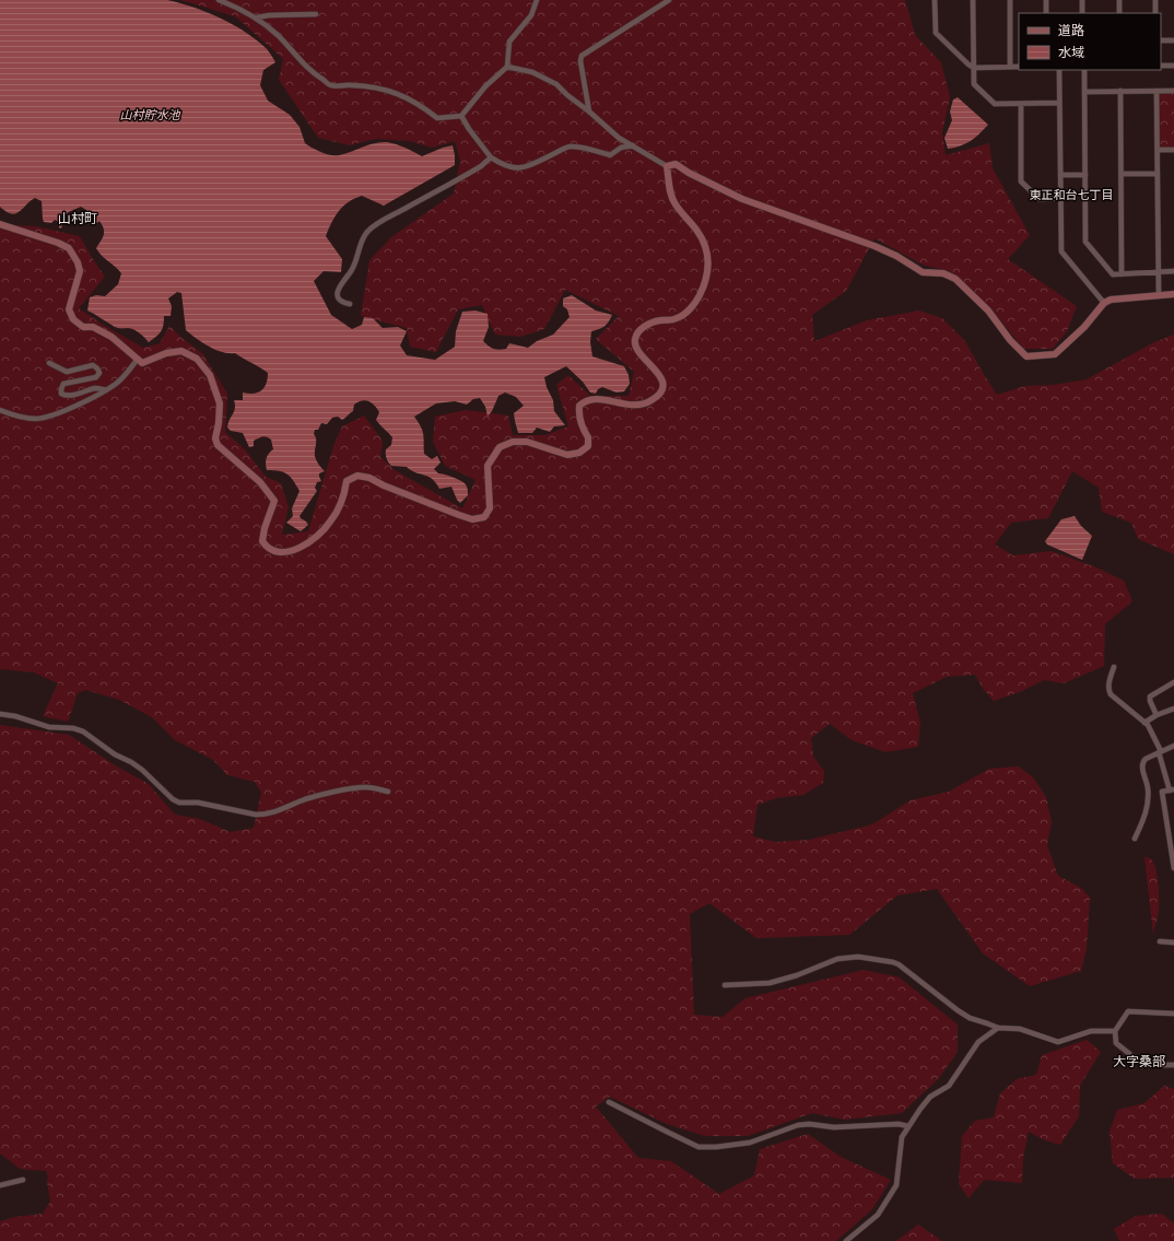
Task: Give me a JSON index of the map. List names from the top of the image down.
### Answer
{
  "districts": ["東正和台七丁目", "山村町", "大字桑部"],
  "water": ["山村貯水池"],
  "legend": ["道路", "水域"]
}
